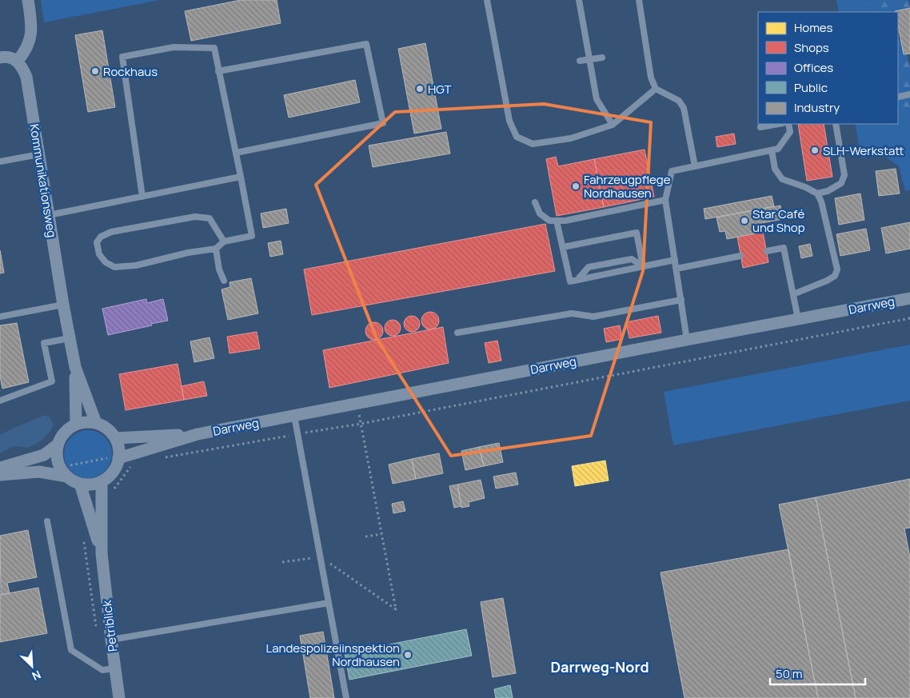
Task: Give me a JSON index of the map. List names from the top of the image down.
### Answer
{
  "streets": {
    "street": ["Kommunikationsweg", "Darrweg", "Petriblick"]
  },
  "crossings": [
    ["Kommunikationsweg", "Darrweg"]
  ],
  "districts": ["Darrweg-Nord"],
  "places": [
    "Rockhaus",
    "HGT",
    "SLH-Werkstatt",
    "Fahrzeugpflege Nordhausen",
    "Star Café und Shop",
    "Landespolizeiinspektion Nordhausen"
  ],
  "legend": [
    "Homes",
    "Shops",
    "Offices",
    "Public",
    "Industry"
  ],
  "scale_bar": "50 m",
  "north": "bottom right"
}
